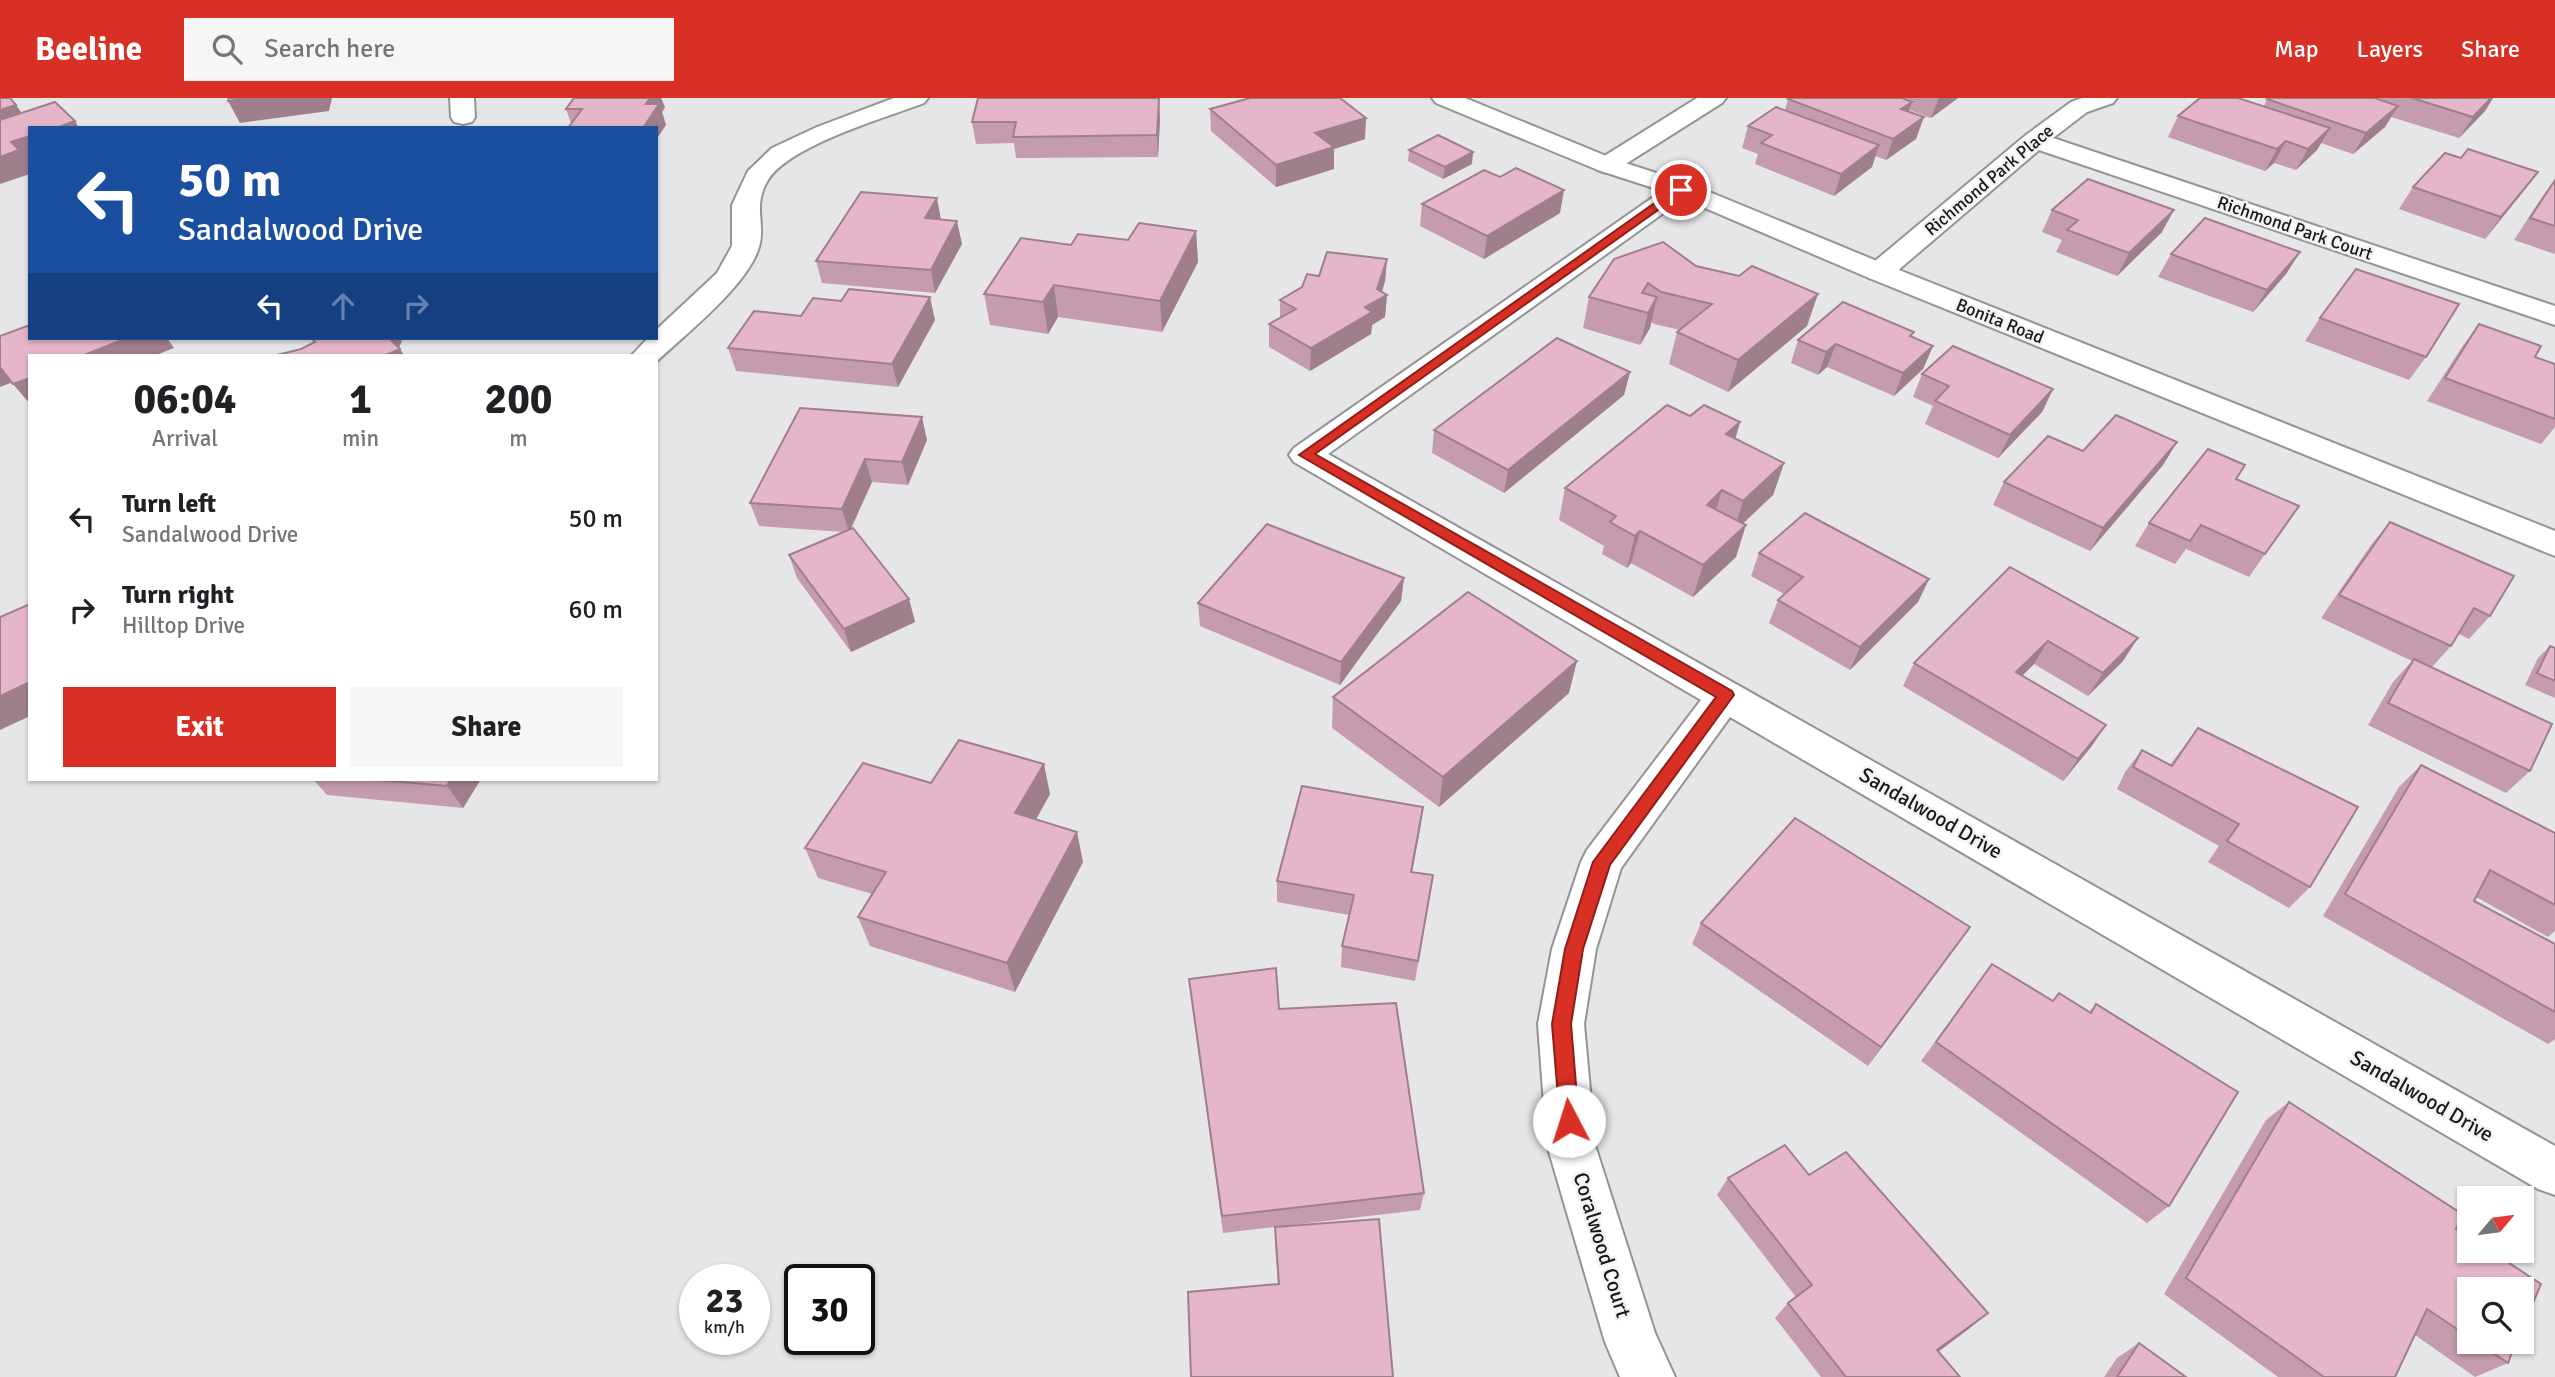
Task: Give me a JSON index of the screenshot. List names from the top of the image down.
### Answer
{
  "streets": {
    "street": [
      "Richmond Park Place",
      "Richmond Park Court",
      "Bonita Road",
      "Sandalwood Drive",
      "Coralwood Court"
    ]
  },
  "crossings": [
    ["Richmond Park Place", "Richmond Park Court"],
    ["Richmond Park Place", "Bonita Road"],
    ["Bonita Road", "Sandalwood Drive"],
    ["Sandalwood Drive", "Coralwood Court"]
  ],
  "north": "top right",
  "page": {
    "header": "Beeline",
    "search": "Search here",
    "nav": ["Map", "Layers", "Share"],
    "turn": ["50 m", "Sandalwood Drive"],
    "eta": [
      "06:04",
      "Arrival",
      "1",
      "min",
      "200",
      "m"
    ],
    "list": [
      {
        "name": "Turn left",
        "note": "Sandalwood Drive",
        "value": "50 m"
      },
      {
        "name": "Turn right",
        "note": "Hilltop Drive",
        "value": "60 m"
      }
    ],
    "buttons": ["Exit", "Share"],
    "speed": "23 km/h",
    "limit": "30"
  }
}
